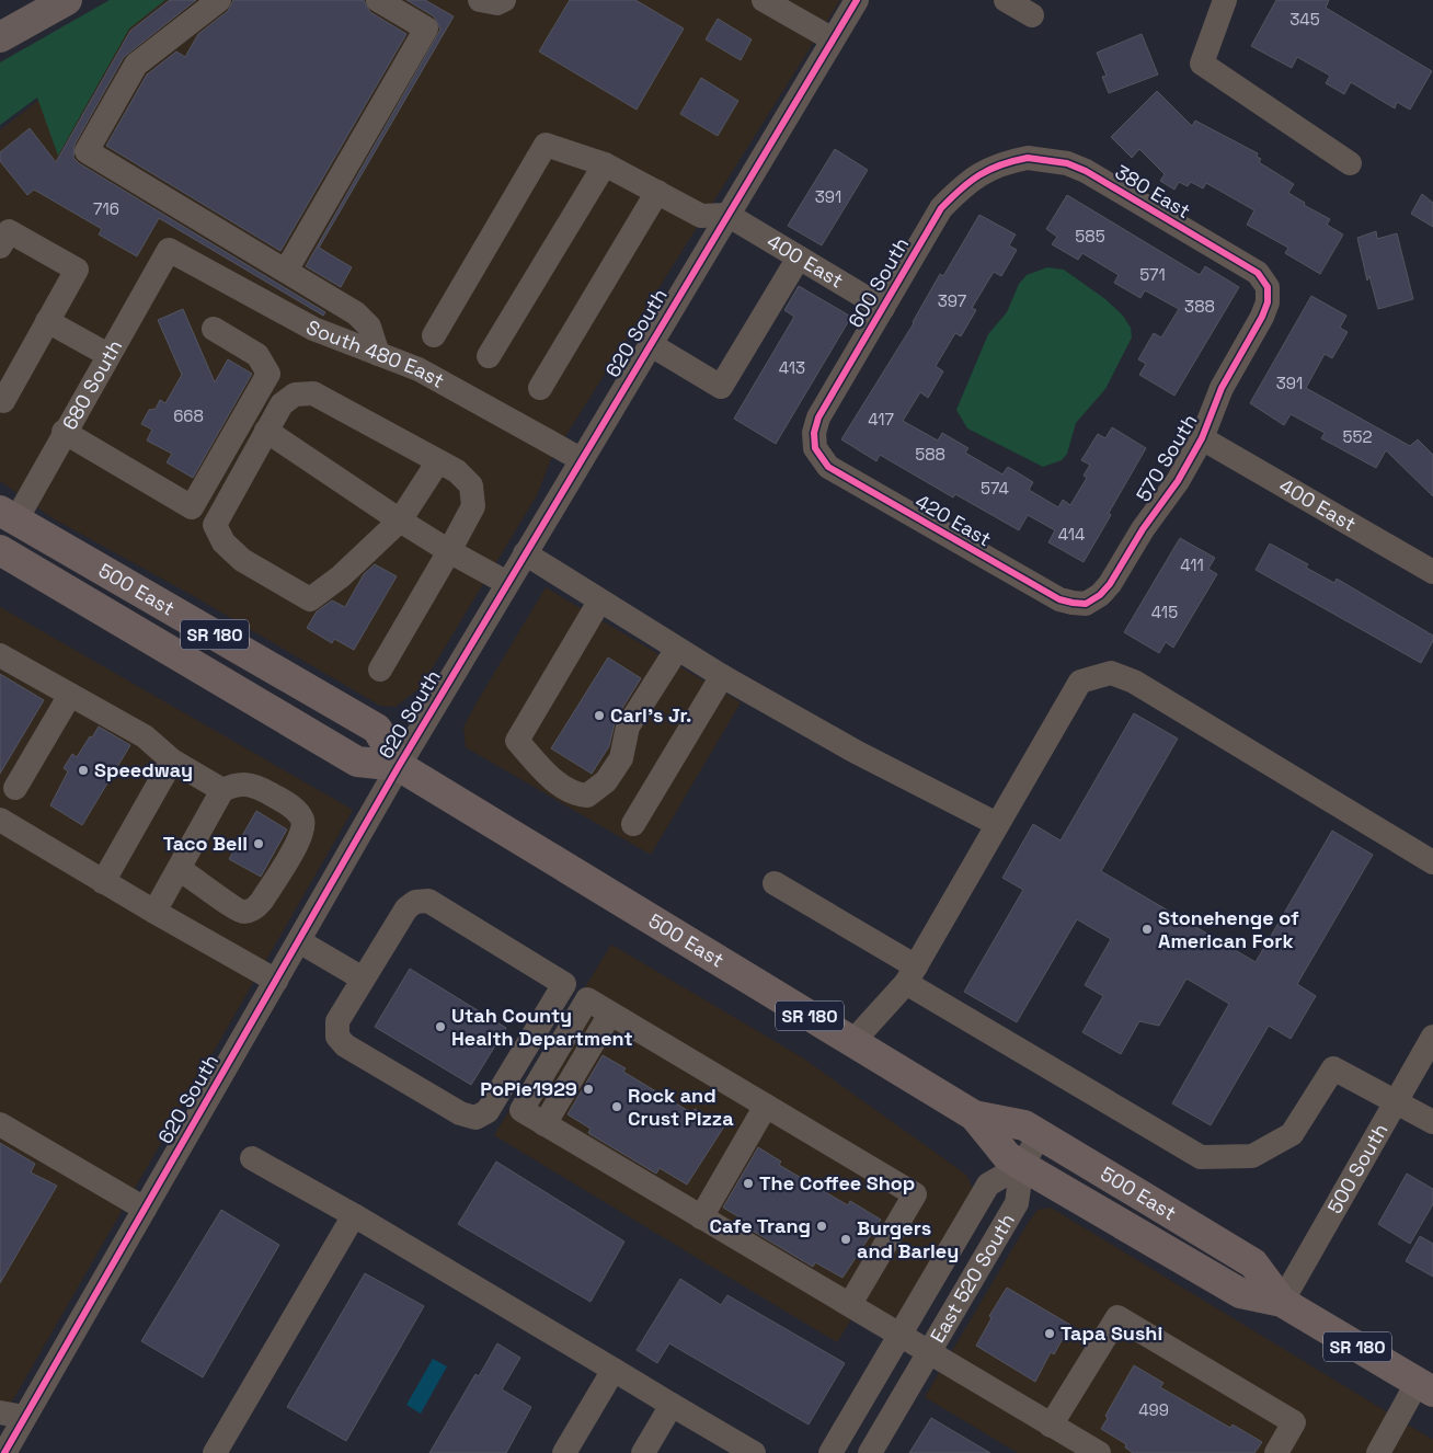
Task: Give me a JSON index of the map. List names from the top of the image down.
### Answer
{
  "streets": {
    "main road": ["500 East", "SR 180"],
    "street": [
      "380 East",
      "400 East",
      "600 South",
      "620 South",
      "South 480 East",
      "680 South",
      "570 South",
      "420 East",
      "500 South",
      "East 520 South"
    ]
  },
  "crossings": [
    ["380 East", "600 South"],
    ["380 East", "570 South"],
    ["400 East", "600 South"],
    ["400 East", "620 South"],
    ["400 East", "570 South"],
    ["600 South", "420 East"],
    ["620 South", "South 480 East"],
    ["620 South", "500 East"],
    ["South 480 East", "680 South"],
    ["680 South", "500 East"],
    ["570 South", "420 East"],
    ["500 East", "500 South"],
    ["500 East", "East 520 South"]
  ],
  "places": [
    "Carl's Jr.",
    "Speedway",
    "Taco Bell",
    "Stonehenge of American Fork",
    "Utah County Health Department",
    "PoPie1929",
    "Rock and Crust Pizza",
    "The Coffee Shop",
    "Cafe Trang",
    "Burgers and Barley",
    "Tapa Sushi"
  ],
  "house_numbers": [
    "345",
    "391",
    "716",
    "585",
    "571",
    "397",
    "388",
    "413",
    "391",
    "668",
    "417",
    "552",
    "588",
    "574",
    "414",
    "411",
    "415",
    "499"
  ]
}
